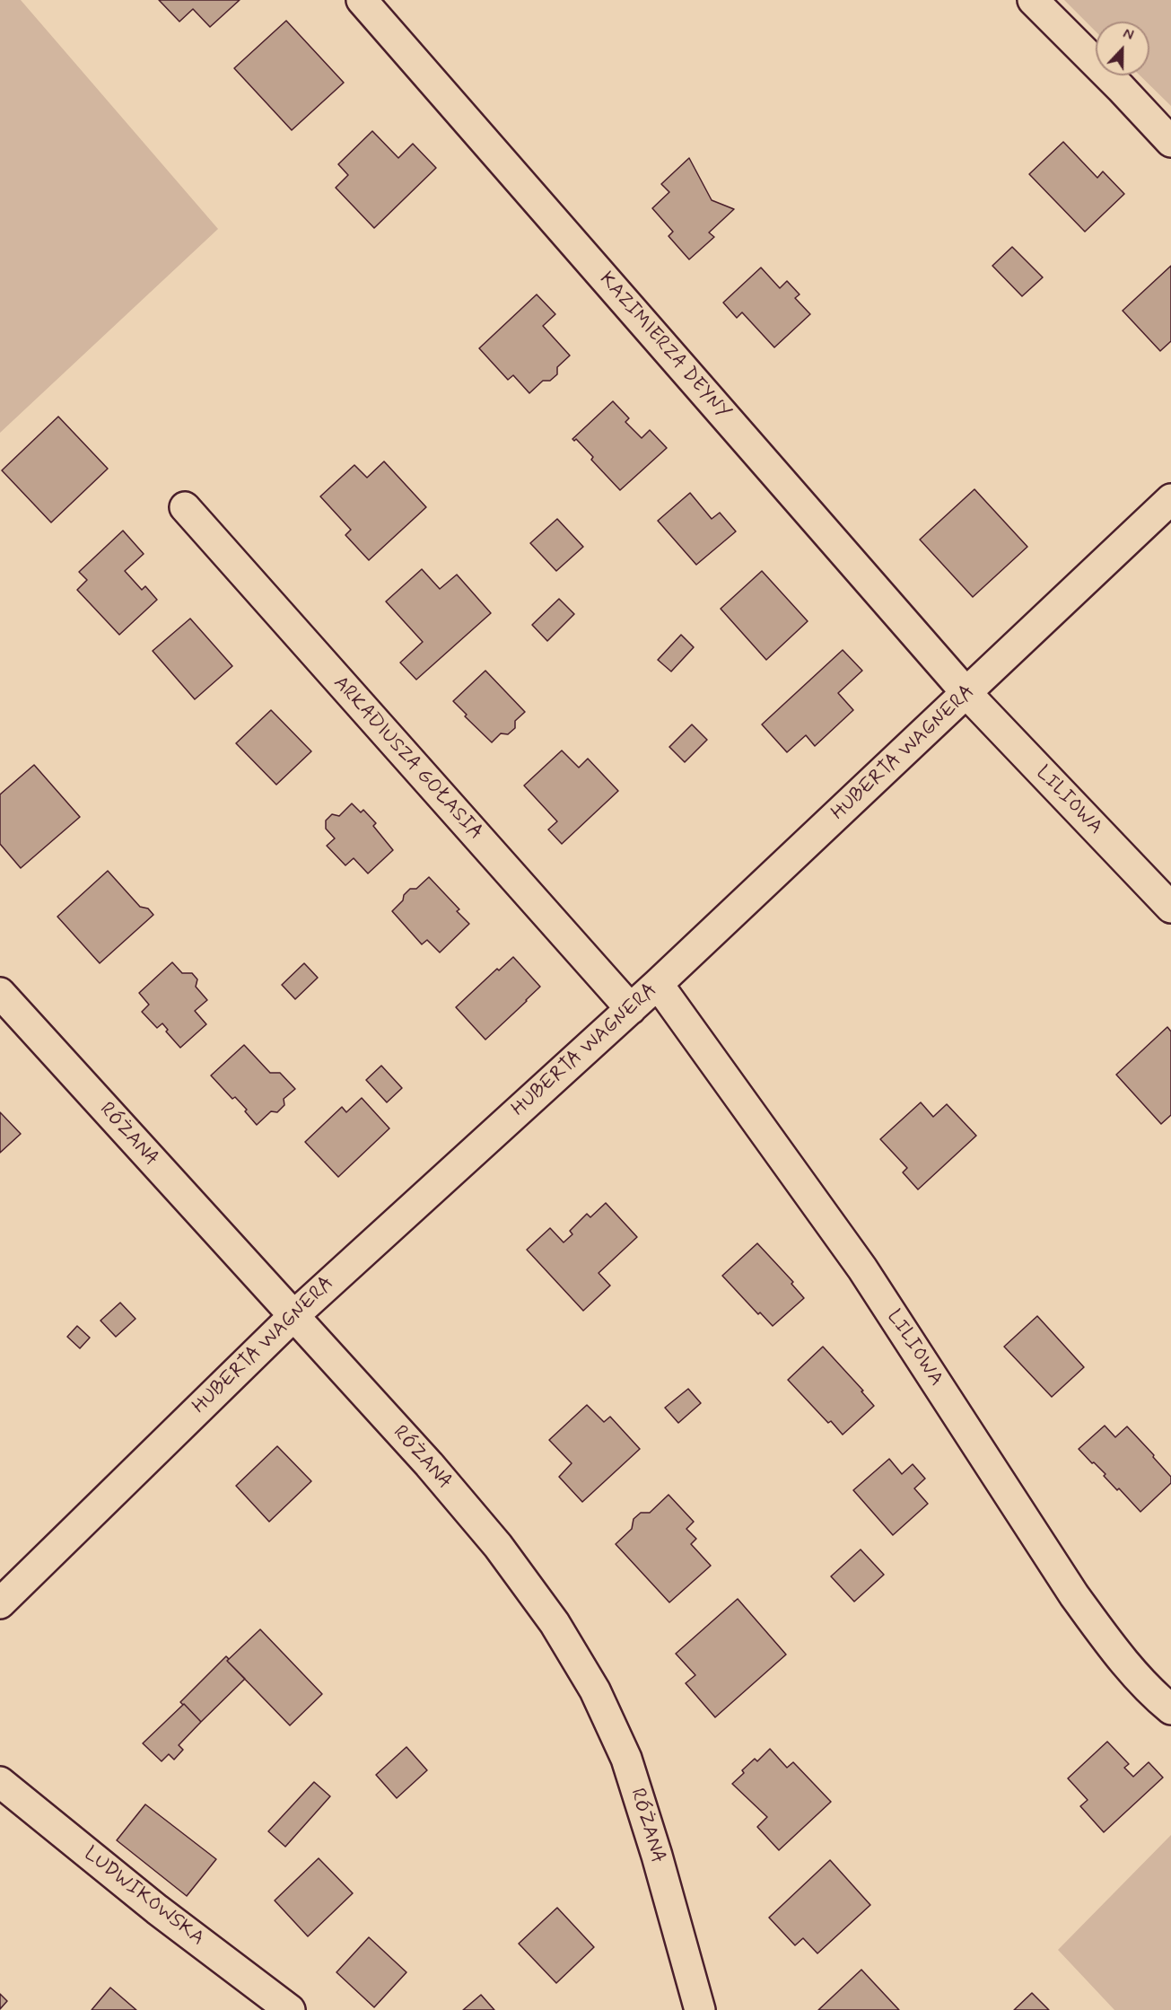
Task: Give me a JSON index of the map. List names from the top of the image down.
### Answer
{
  "streets": {
    "street": [
      "KAZIMIERZA DEYNY",
      "HUBERTA WAGNERA",
      "ARKADIUSZA GOŁASIA",
      "LILIOWA",
      "RÓŻANA",
      "LUDWIKOWSKA"
    ]
  },
  "crossings": [
    ["KAZIMIERZA DEYNY", "HUBERTA WAGNERA"],
    ["KAZIMIERZA DEYNY", "LILIOWA"],
    ["HUBERTA WAGNERA", "ARKADIUSZA GOŁASIA"],
    ["HUBERTA WAGNERA", "LILIOWA"],
    ["HUBERTA WAGNERA", "RÓŻANA"]
  ],
  "north": "top"
}
